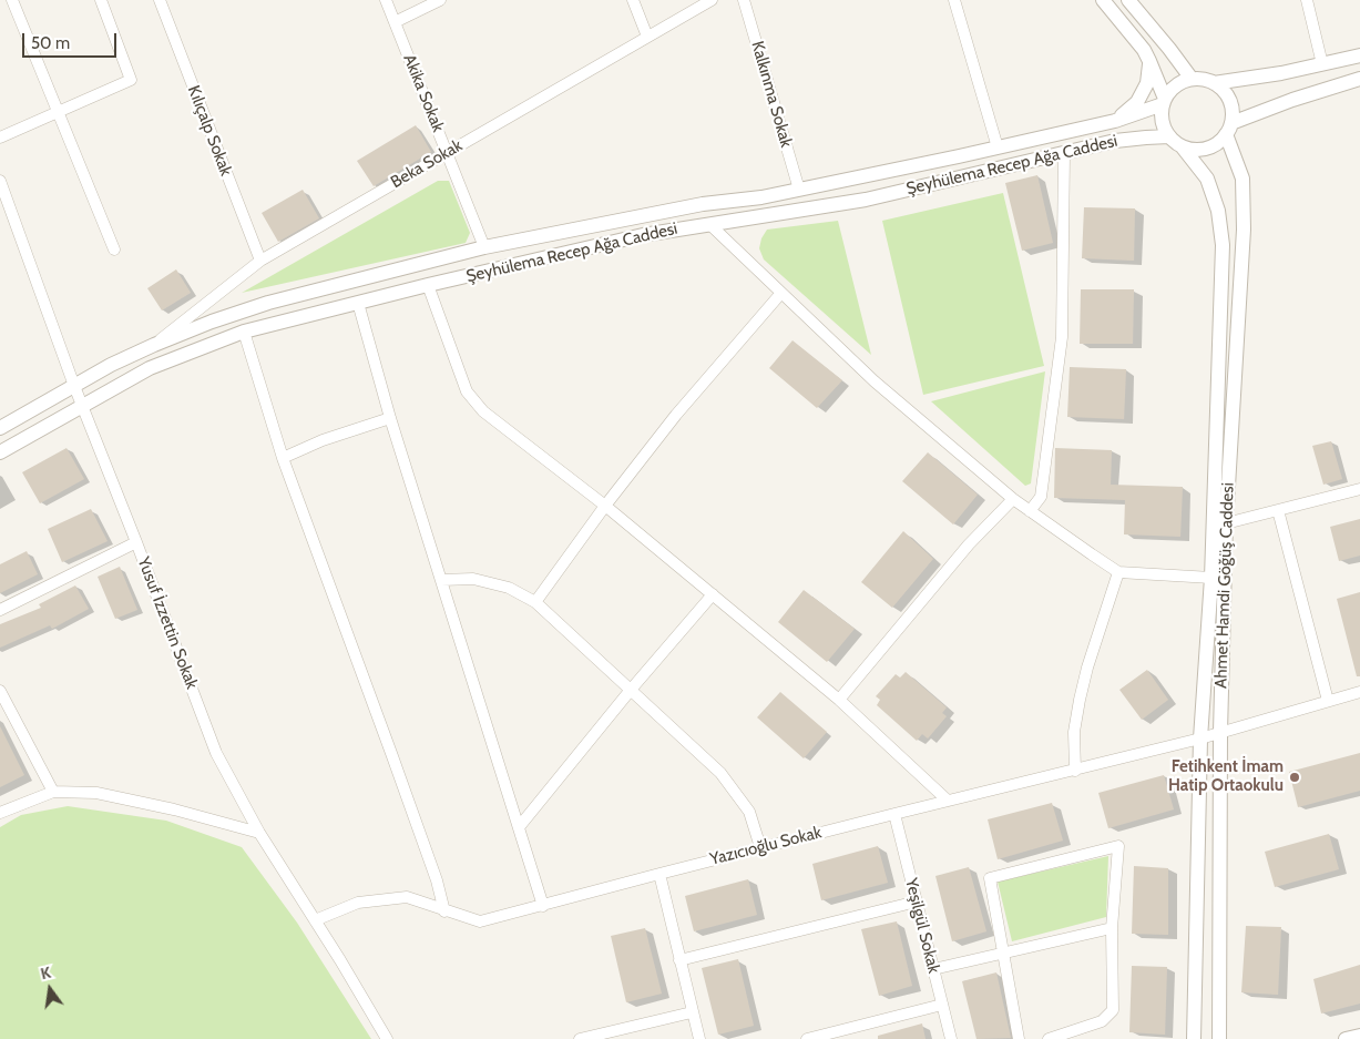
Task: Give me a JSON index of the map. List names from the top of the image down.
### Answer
{
  "streets": {
    "street": [
      "Akika Sokak",
      "Kalkınma Sokak",
      "Kılıçalp Sokak",
      "Beka Sokak",
      "Şeyhülema Recep Ağa Caddesi",
      "Ahmet Hamdi Göğüş Caddesi",
      "Yusuf İzzettin Sokak",
      "Yazıcıoğlu Sokak",
      "Yeşilgül Sokak"
    ]
  },
  "crossings": [
    ["Akika Sokak", "Beka Sokak"],
    ["Akika Sokak", "Şeyhülema Recep Ağa Caddesi"],
    ["Kalkınma Sokak", "Şeyhülema Recep Ağa Caddesi"],
    ["Kılıçalp Sokak", "Beka Sokak"],
    ["Beka Sokak", "Şeyhülema Recep Ağa Caddesi"],
    ["Şeyhülema Recep Ağa Caddesi", "Ahmet Hamdi Göğüş Caddesi"],
    ["Şeyhülema Recep Ağa Caddesi", "Yusuf İzzettin Sokak"],
    ["Ahmet Hamdi Göğüş Caddesi", "Yazıcıoğlu Sokak"],
    ["Yusuf İzzettin Sokak", "Yazıcıoğlu Sokak"],
    ["Yazıcıoğlu Sokak", "Yeşilgül Sokak"]
  ],
  "places": ["Fetihkent İmam Hatip Ortaokulu"],
  "scale_bar": "50 m",
  "north": "top"
}
